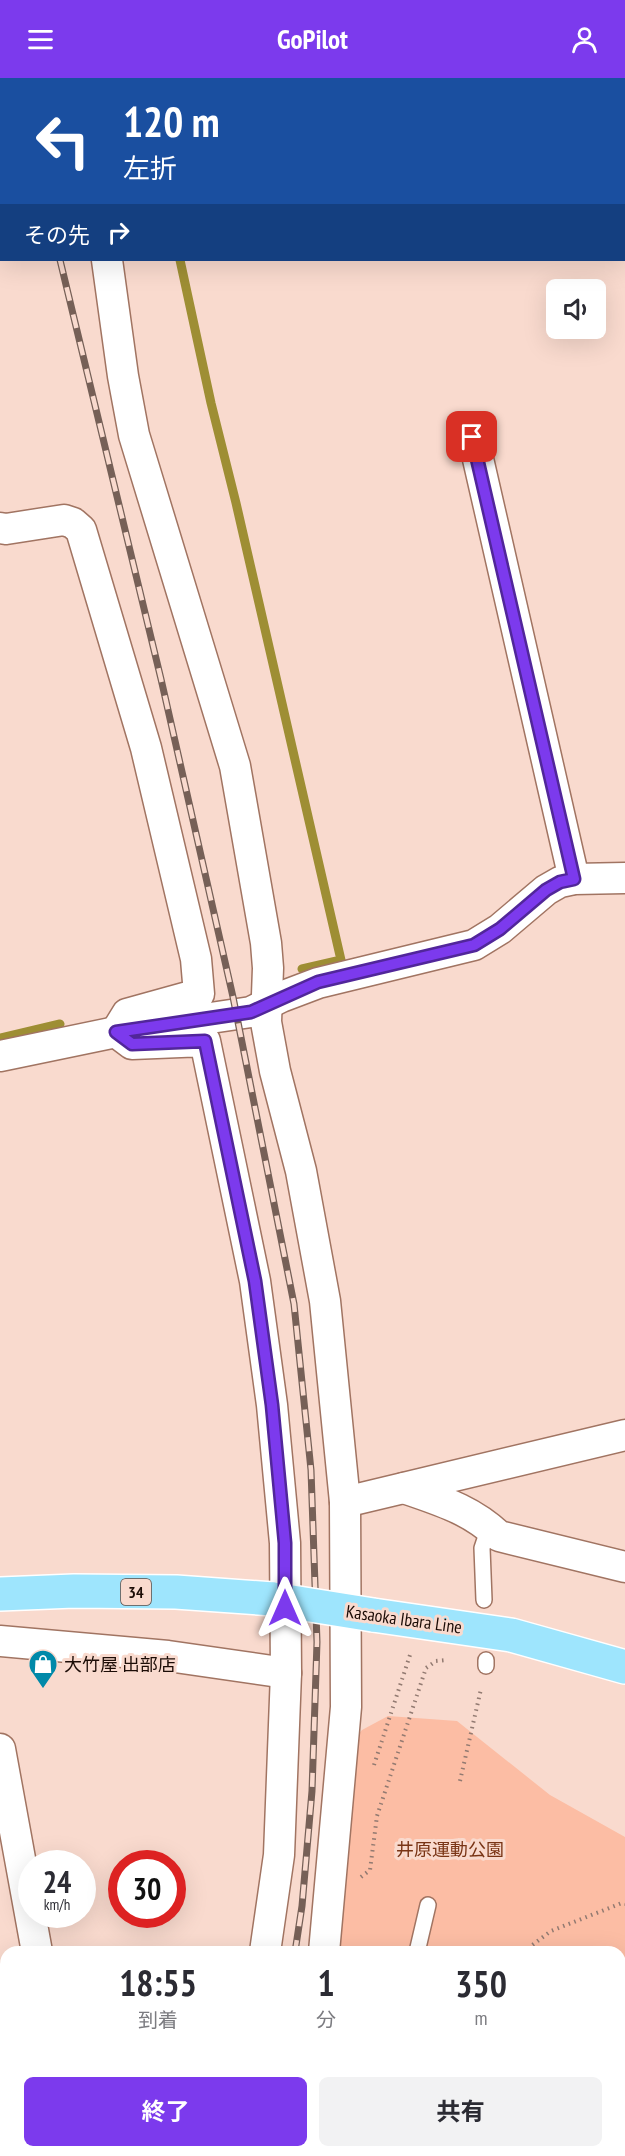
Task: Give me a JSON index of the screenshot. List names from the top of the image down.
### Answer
{
  "streets": {
    "main road": ["34", "Kasaoka Ibara Line"]
  },
  "parks": ["井原運動公園"],
  "places": {
    "shop": ["大竹屋 出部店"]
  },
  "page": {
    "header": "GoPilot",
    "turn": ["120 m", "左折"],
    "then": "その先",
    "speed": "24 km/h",
    "limit": "30",
    "eta": [
      "18:55",
      "到着",
      "1",
      "分",
      "350",
      "m"
    ],
    "buttons": ["終了", "共有"]
  }
}
